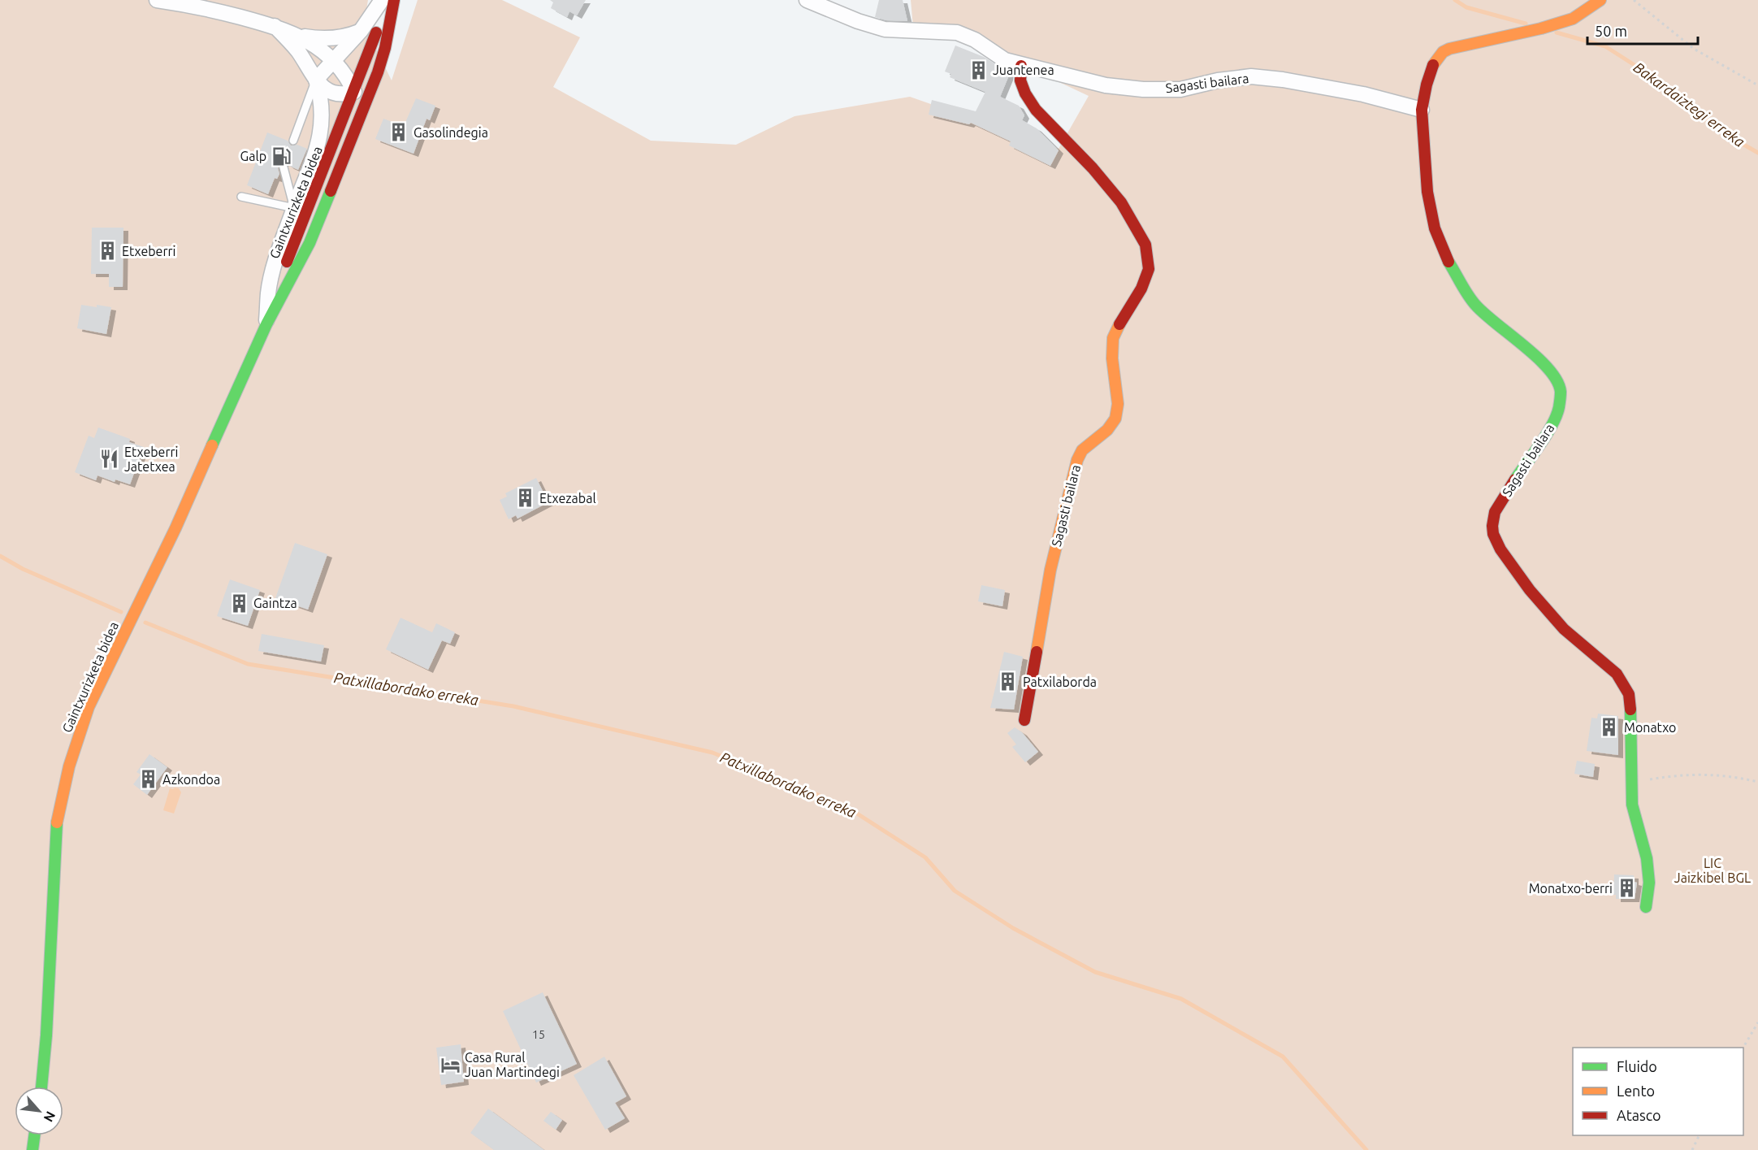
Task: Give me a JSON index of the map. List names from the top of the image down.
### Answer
{
  "streets": {
    "street": ["Sagasti bailara", "Gaintxurizketa bidea"]
  },
  "water": ["Bakardaiztegi erreka", "Patxillabordako erreka"],
  "parks": ["LIC Jaizkibel BGL"],
  "places": {
    "building": [
      "Juantenea",
      "Gasolindegia",
      "Etxeberri",
      "Etxezabal",
      "Gaintza",
      "Patxilaborda",
      "Monatxo",
      "Azkondoa",
      "Monatxo-berri"
    ],
    "fuel station": ["Galp"],
    "restaurant": ["Etxeberri Jatetxea"],
    "hotel": ["Casa Rural Juan Martindegi"]
  },
  "house_numbers": ["15"],
  "legend": ["Fluido", "Lento", "Atasco"],
  "scale_bar": "50 m",
  "north": "bottom right"
}
